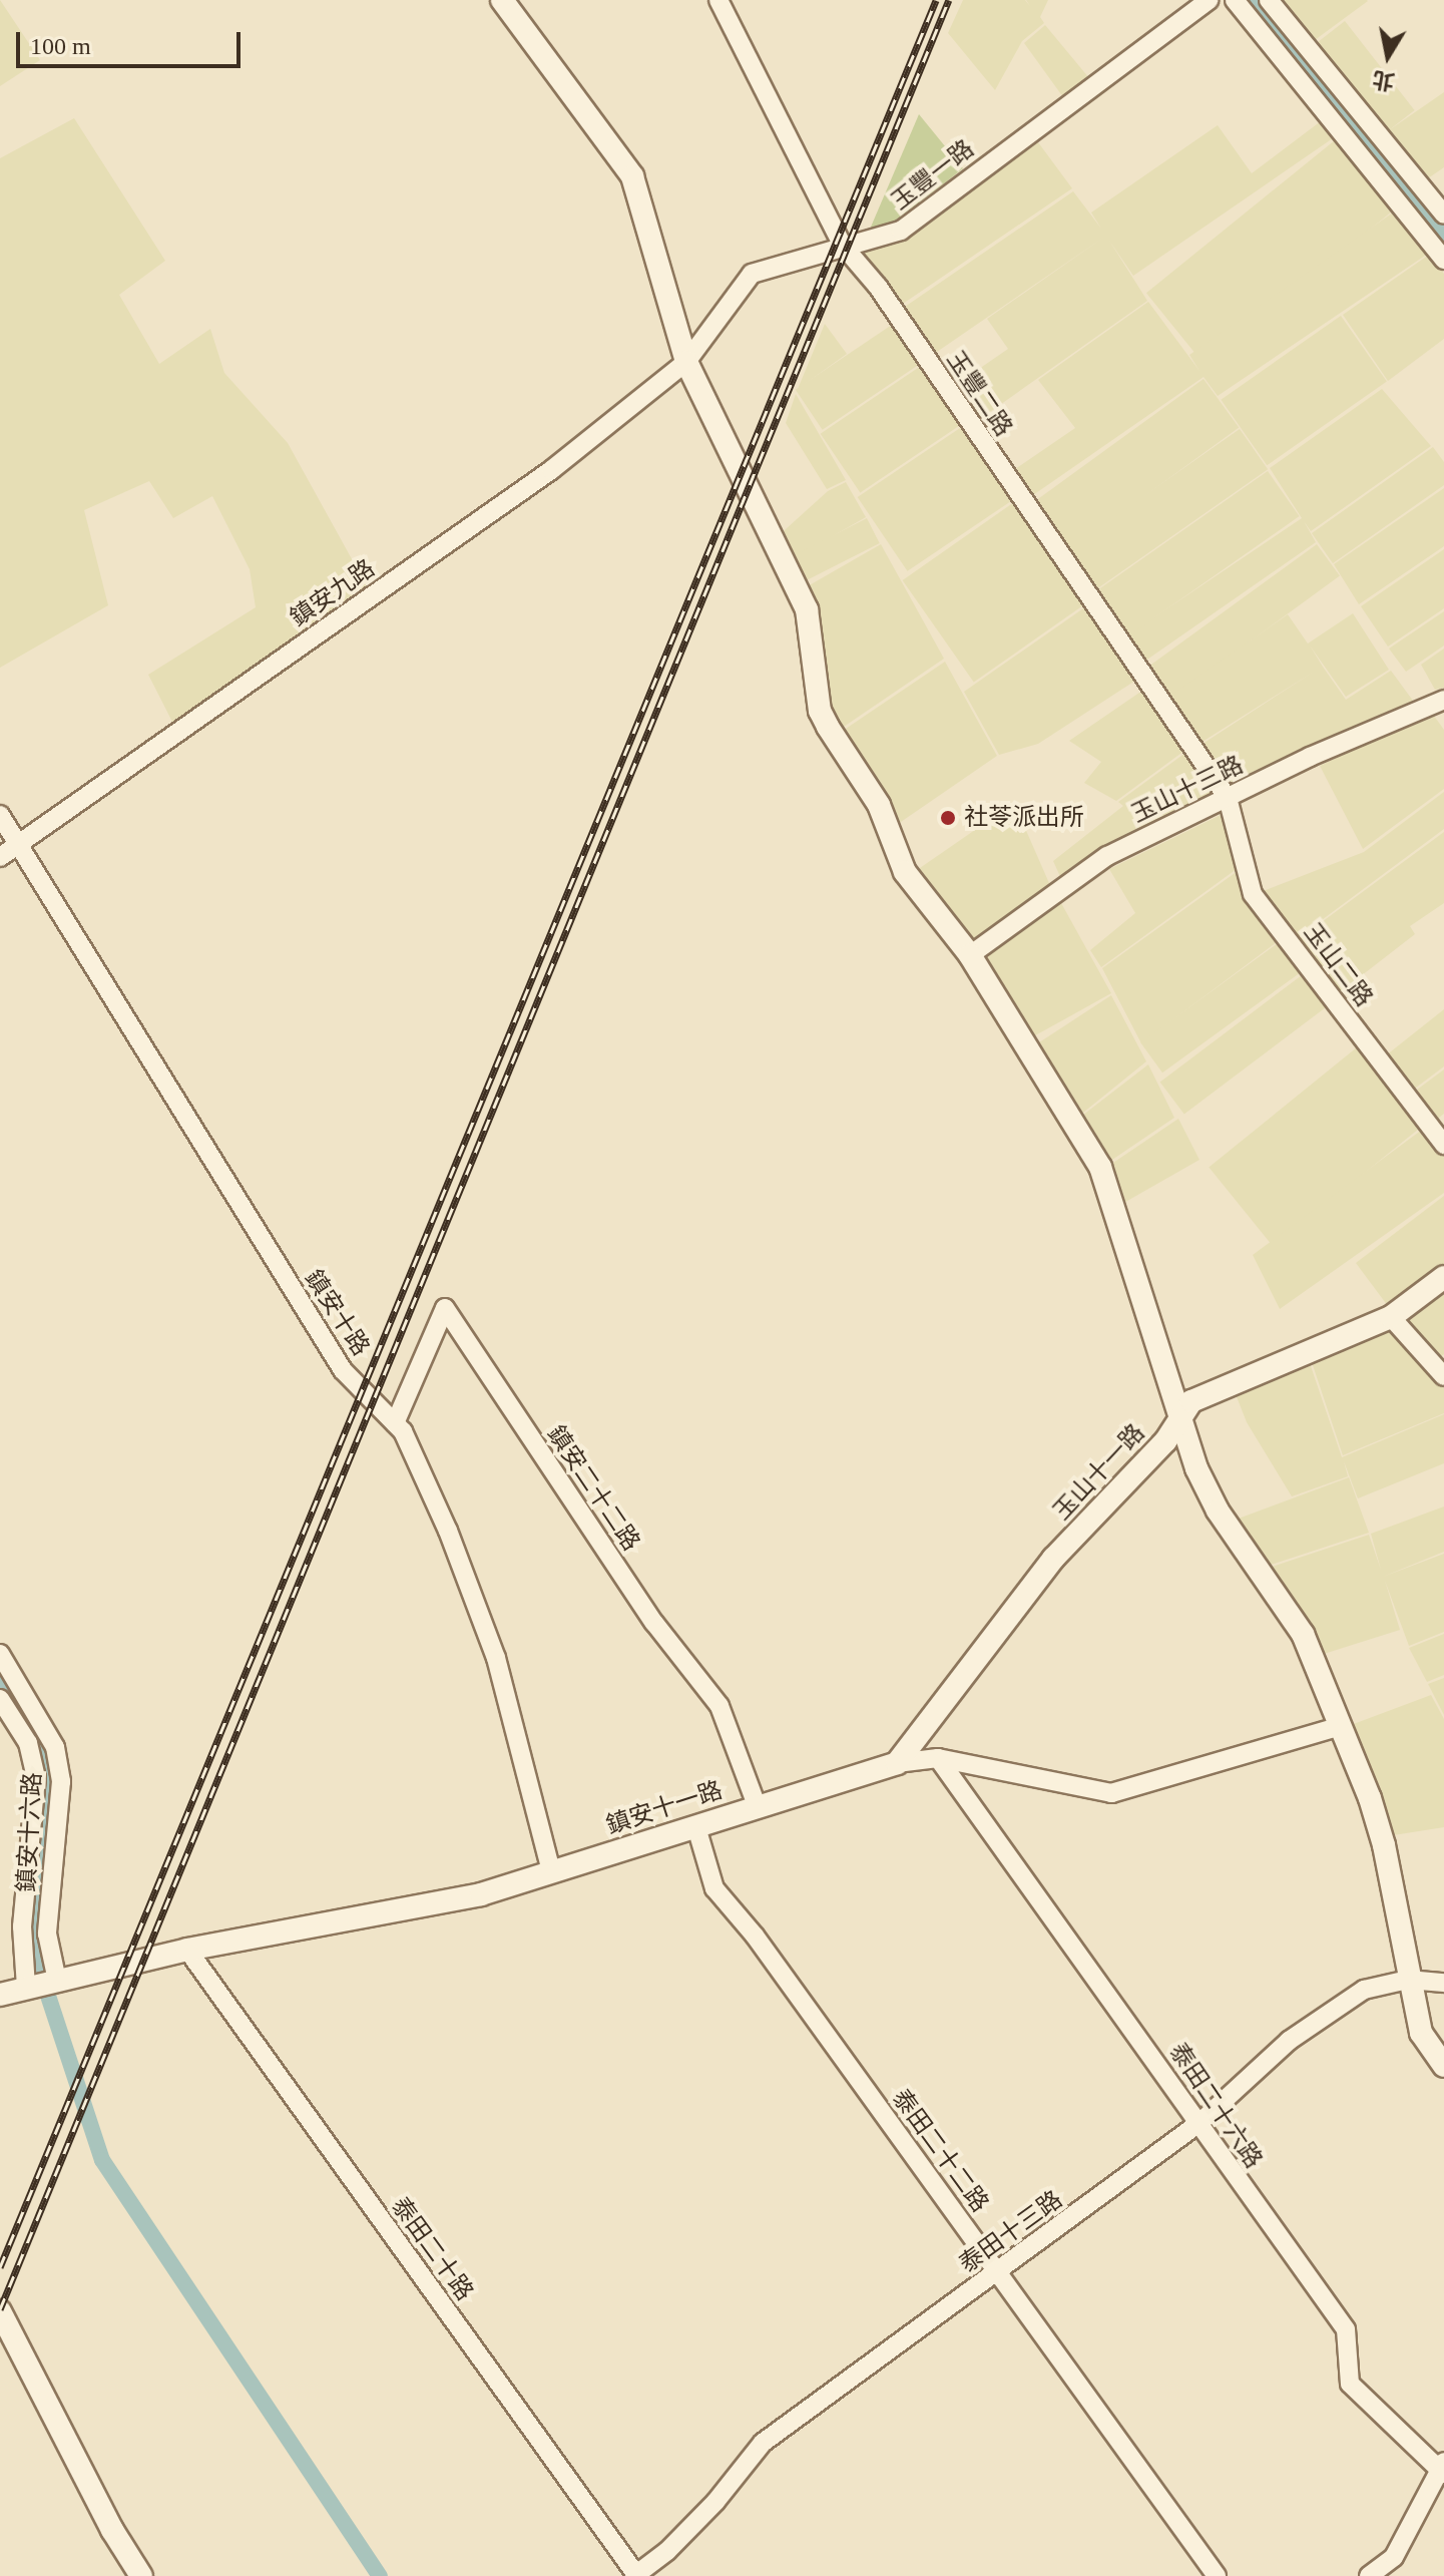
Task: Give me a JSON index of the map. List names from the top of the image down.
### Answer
{
  "streets": {
    "street": [
      "玉豐一路",
      "玉豐二路",
      "鎮安九路",
      "玉山十三路",
      "玉山二路",
      "鎮安十路",
      "玉山十一路",
      "鎮安二十二路",
      "鎮安十一路",
      "鎮安十六路",
      "泰田二十六路",
      "泰田二十二路",
      "泰田十三路",
      "泰田二十路"
    ]
  },
  "crossings": [
    ["玉豐一路", "玉豐二路"],
    ["玉豐一路", "鎮安九路"],
    ["玉豐二路", "玉山十三路"],
    ["玉豐二路", "玉山二路"],
    ["鎮安九路", "鎮安十路"],
    ["玉山十三路", "玉山二路"],
    ["鎮安十路", "鎮安二十二路"],
    ["鎮安十路", "鎮安十一路"],
    ["玉山十一路", "鎮安十一路"],
    ["鎮安二十二路", "鎮安十一路"],
    ["鎮安十一路", "鎮安十六路"],
    ["鎮安十一路", "泰田二十六路"],
    ["鎮安十一路", "泰田二十二路"],
    ["鎮安十一路", "泰田二十路"],
    ["泰田二十六路", "泰田十三路"],
    ["泰田二十二路", "泰田十三路"],
    ["泰田十三路", "泰田二十路"]
  ],
  "places": ["社苓派出所"],
  "scale_bar": "100 m",
  "north": "bottom"
}
